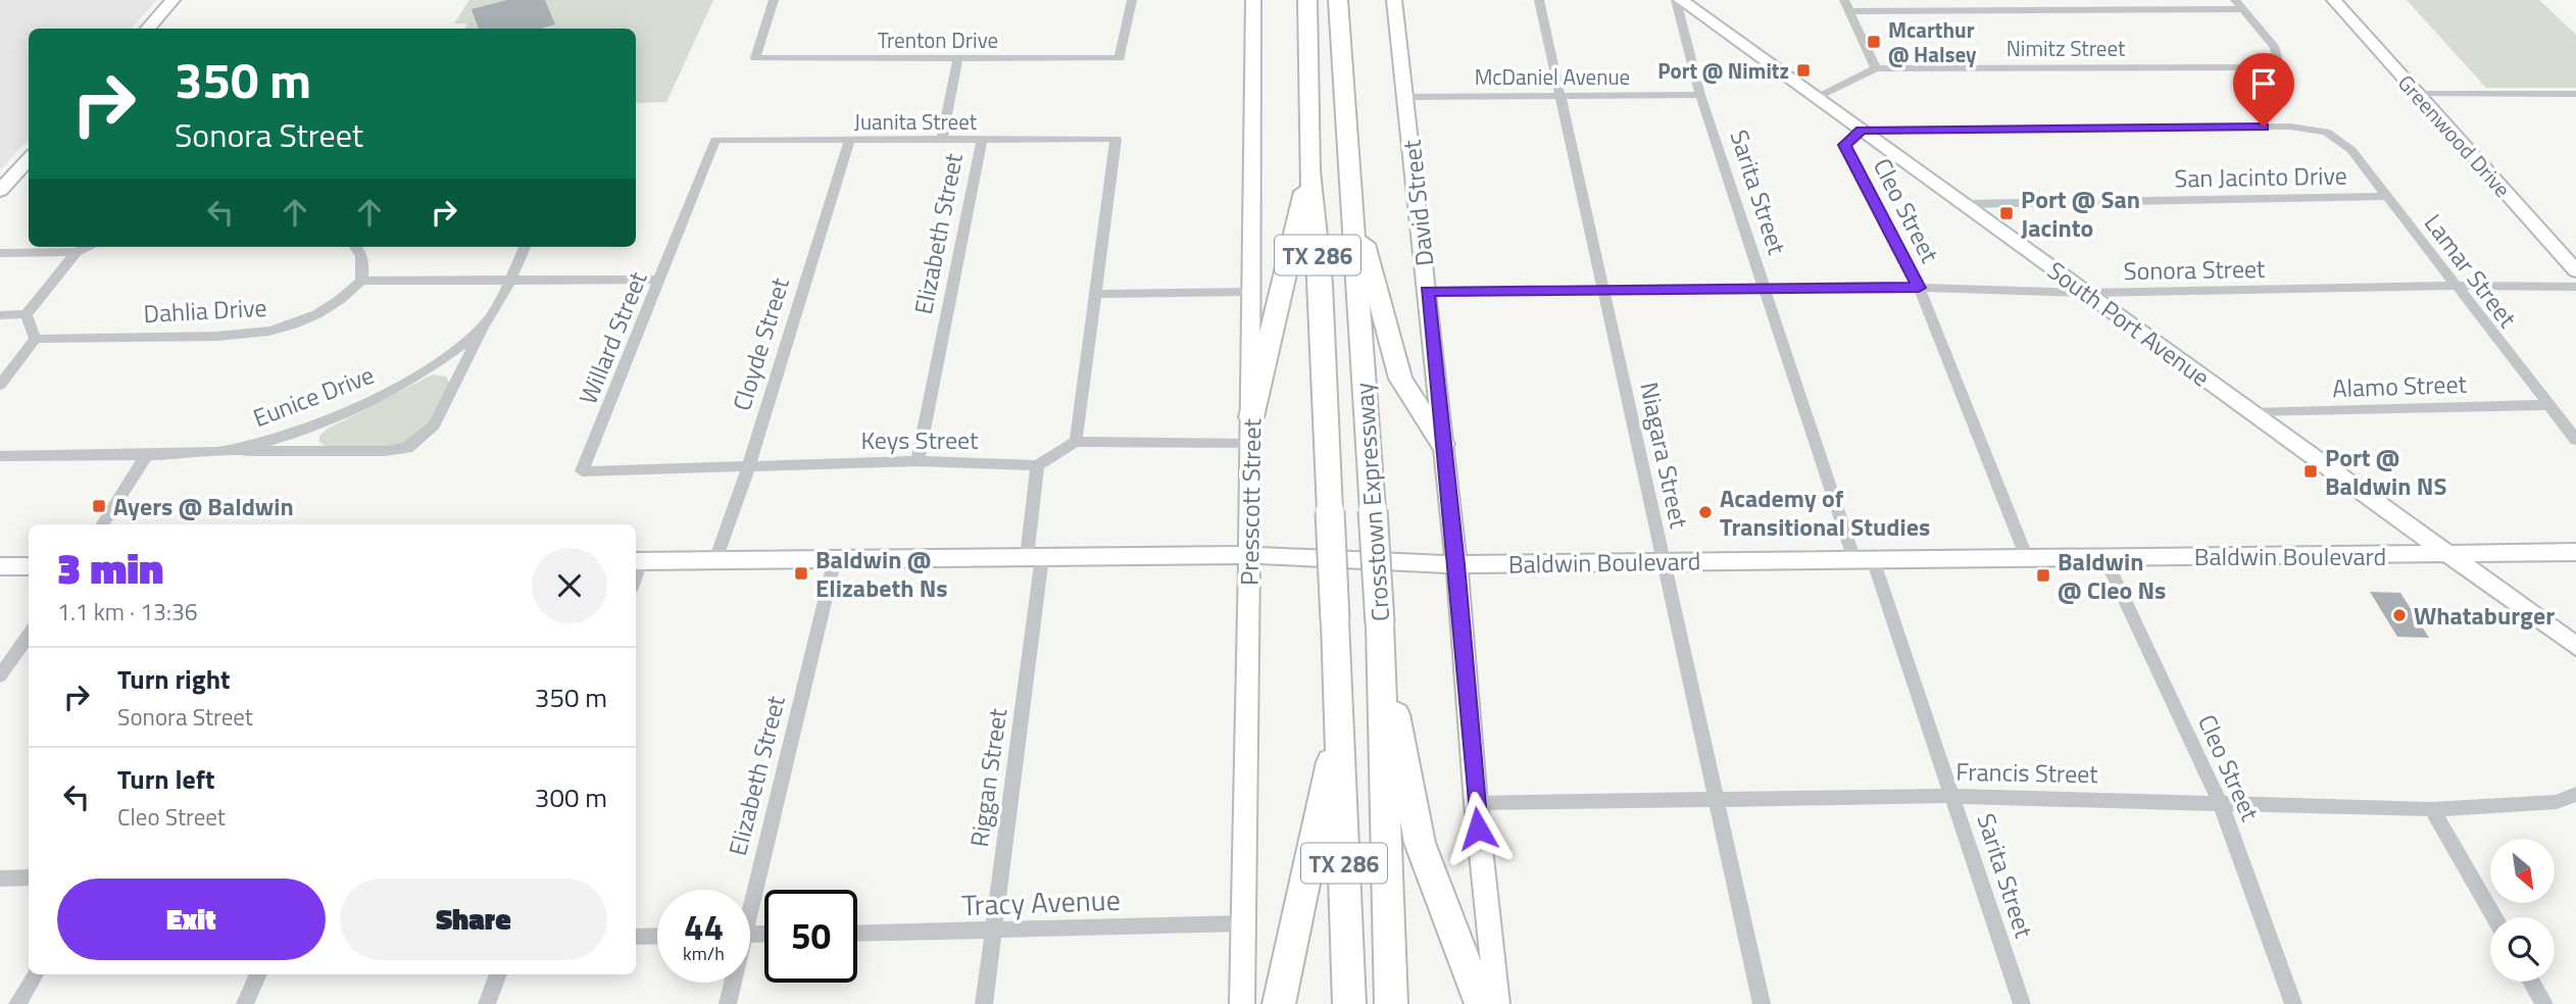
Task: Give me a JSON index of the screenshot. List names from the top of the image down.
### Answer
{
  "streets": {
    "highway": ["TX 286", "Crosstown Expressway"],
    "main road": [
      "Greenwood Drive",
      "David Street",
      "South Port Avenue",
      "Presscott Street",
      "Baldwin Boulevard"
    ],
    "street": [
      "Trenton Drive",
      "Nimitz Street",
      "McDaniel Avenue",
      "Juanita Street",
      "San Jacinto Drive",
      "Sarita Street",
      "Cleo Street",
      "Elizabeth Street",
      "Sonora Street",
      "Lamar Street",
      "Dahlia Drive",
      "Willard Street",
      "Cloyde Street",
      "Alamo Street",
      "Eunice Drive",
      "Keys Street",
      "Niagara Street",
      "Francis Street",
      "Riggan Street",
      "Tracy Avenue"
    ]
  },
  "crossings": [
    ["Trenton Drive", "Elizabeth Street"],
    ["Nimitz Street", "South Port Avenue"],
    ["McDaniel Avenue", "Sarita Street"],
    ["McDaniel Avenue", "David Street"],
    ["McDaniel Avenue", "Niagara Street"],
    ["Juanita Street", "Elizabeth Street"],
    ["Juanita Street", "Willard Street"],
    ["Juanita Street", "Cloyde Street"],
    ["San Jacinto Drive", "Lamar Street"],
    ["San Jacinto Drive", "South Port Avenue"],
    ["Sarita Street", "Sonora Street"],
    ["Sarita Street", "Baldwin Boulevard"],
    ["Sarita Street", "Francis Street"],
    ["David Street", "Sonora Street"],
    ["David Street", "Baldwin Boulevard"],
    ["David Street", "Francis Street"],
    ["Cleo Street", "Sonora Street"],
    ["Cleo Street", "Lamar Street"],
    ["Cleo Street", "South Port Avenue"],
    ["Cleo Street", "Baldwin Boulevard"],
    ["Cleo Street", "Francis Street"],
    ["Elizabeth Street", "Keys Street"],
    ["Elizabeth Street", "Baldwin Boulevard"],
    ["Sonora Street", "Lamar Street"],
    ["Sonora Street", "South Port Avenue"],
    ["Sonora Street", "Niagara Street"],
    ["Lamar Street", "South Port Avenue"],
    ["Lamar Street", "Alamo Street"],
    ["South Port Avenue", "Alamo Street"],
    ["South Port Avenue", "Baldwin Boulevard"],
    ["Willard Street", "Keys Street"],
    ["Cloyde Street", "Keys Street"],
    ["Cloyde Street", "Baldwin Boulevard"],
    ["Keys Street", "Riggan Street"],
    ["Niagara Street", "Baldwin Boulevard"],
    ["Niagara Street", "Francis Street"],
    ["Presscott Street", "Baldwin Boulevard"],
    ["Presscott Street", "Tracy Avenue"],
    ["Baldwin Boulevard", "Riggan Street"],
    ["Riggan Street", "Tracy Avenue"]
  ],
  "places": {
    "transit": [
      "Mcarthur @ Halsey",
      "Port @ Nimitz",
      "Port @ San Jacinto",
      "Port @ Baldwin NS",
      "Ayers @ Baldwin",
      "Baldwin @ Elizabeth Ns",
      "Baldwin @ Cleo Ns"
    ],
    "other": ["Academy of Transitional Studies", "Whataburger"]
  },
  "north": "bottom right",
  "page": {
    "turn": ["350 m", "Sonora Street"],
    "heading": ["3 min", "1.1 km · 13:36"],
    "list": [
      {
        "name": "Turn right",
        "note": "Sonora Street",
        "value": "350 m"
      },
      {
        "name": "Turn left",
        "note": "Cleo Street",
        "value": "300 m"
      }
    ],
    "buttons": ["Exit", "Share"],
    "speed": "44 km/h",
    "limit": "50"
  }
}
